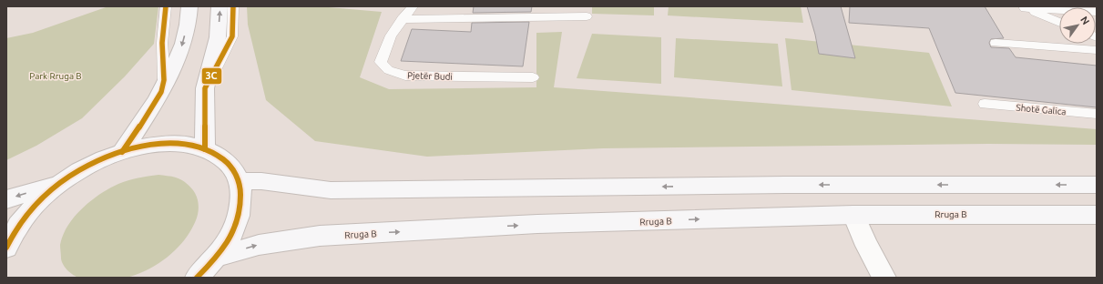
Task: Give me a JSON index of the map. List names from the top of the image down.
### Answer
{
  "streets": {
    "main road": ["Rruga B"],
    "lane": ["Pjetër Budi", "Shotë Galica"]
  },
  "parks": ["Park Rruga B"],
  "lines": ["transit line 3C"],
  "north": "top right"
}
